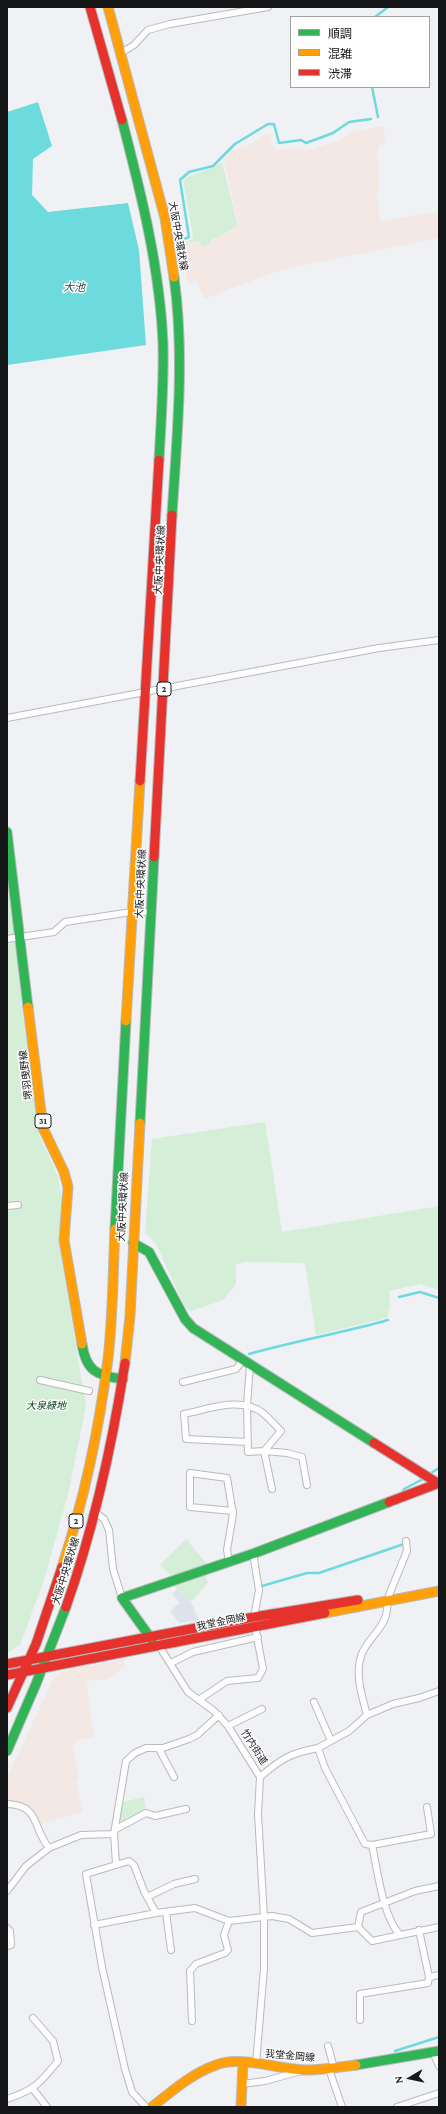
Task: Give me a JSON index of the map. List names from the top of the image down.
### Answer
{
  "streets": {
    "main road": [
      "大阪中央環状線",
      "2",
      "堺羽曳野線",
      "31",
      "我堂金岡線",
      "竹内街道"
    ]
  },
  "crossings": [
    ["大阪中央環状線", "堺羽曳野線"],
    ["大阪中央環状線", "我堂金岡線"],
    ["大阪中央環状線", "竹内街道"],
    ["我堂金岡線", "竹内街道"]
  ],
  "water": ["大池"],
  "parks": ["大泉緑地"],
  "legend": ["順調", "混雑", "渋滞"],
  "north": "left"
}
